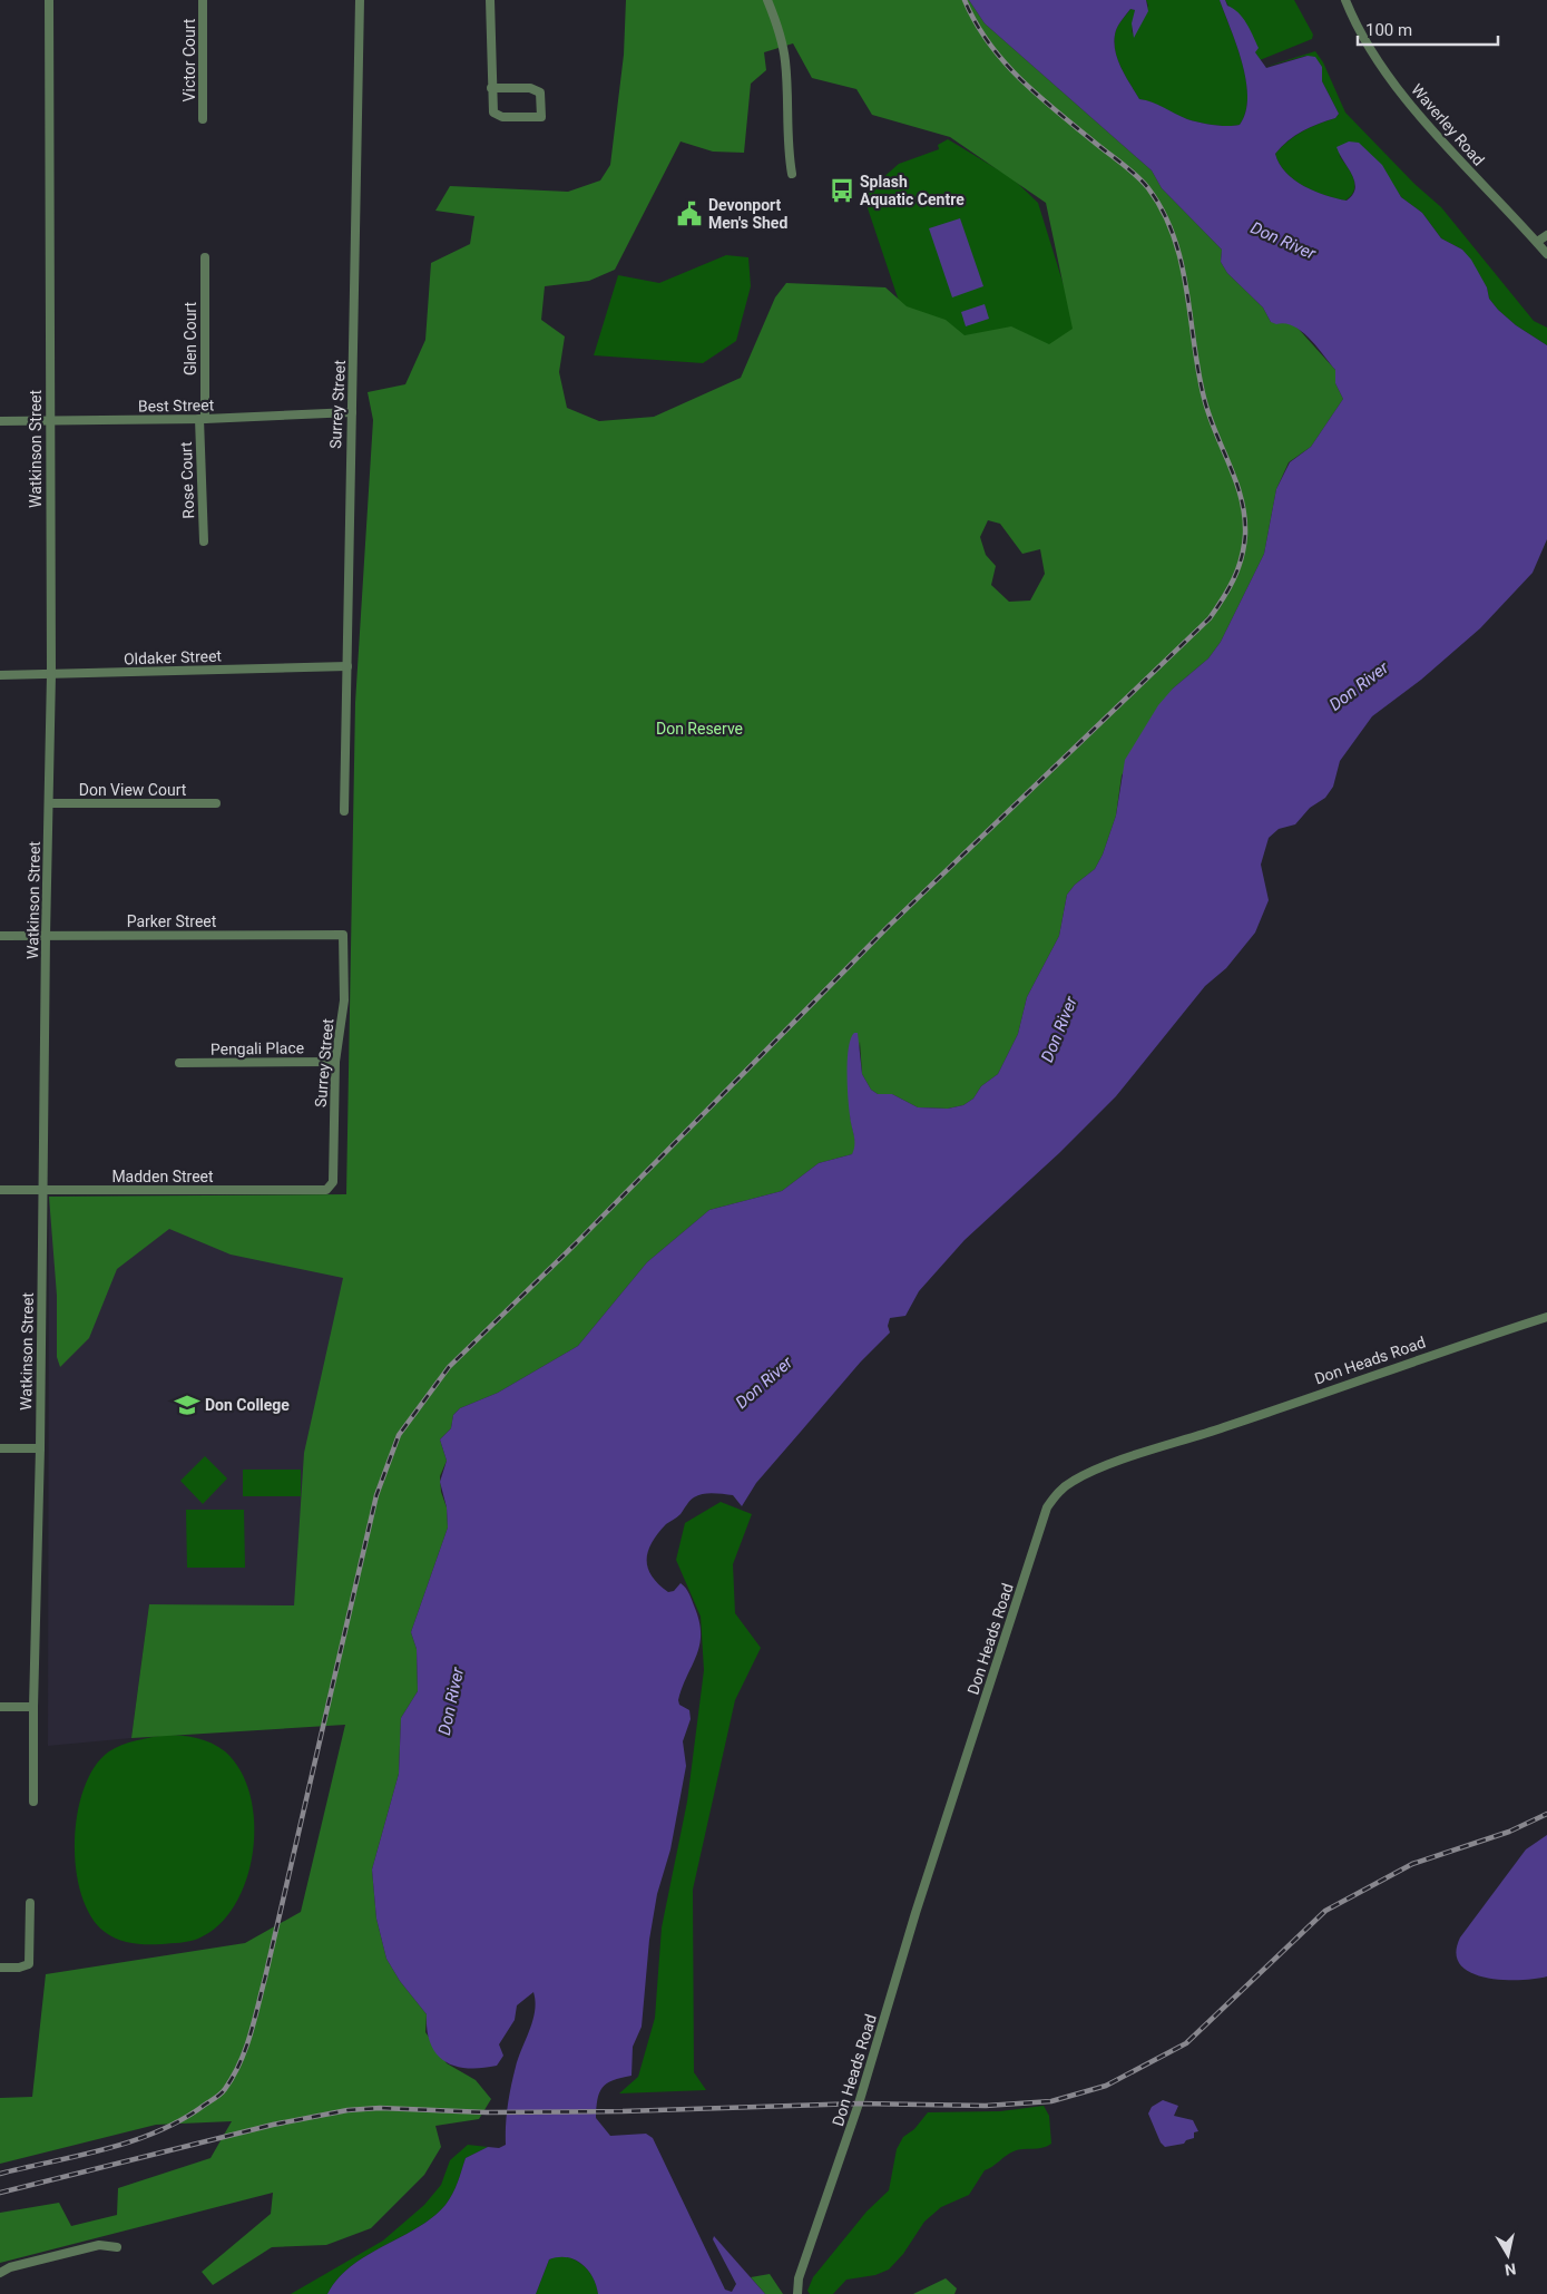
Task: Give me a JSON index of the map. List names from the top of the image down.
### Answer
{
  "streets": {
    "street": [
      "Victor Court",
      "Waverley Road",
      "Glen Court",
      "Surrey Street",
      "Best Street",
      "Watkinson Street",
      "Rose Court",
      "Oldaker Street",
      "Don View Court",
      "Parker Street",
      "Pengali Place",
      "Madden Street",
      "Don Heads Road"
    ]
  },
  "crossings": [
    ["Glen Court", "Best Street"],
    ["Glen Court", "Rose Court"],
    ["Surrey Street", "Best Street"],
    ["Surrey Street", "Oldaker Street"],
    ["Surrey Street", "Parker Street"],
    ["Surrey Street", "Pengali Place"],
    ["Surrey Street", "Madden Street"],
    ["Best Street", "Watkinson Street"],
    ["Best Street", "Rose Court"],
    ["Watkinson Street", "Oldaker Street"],
    ["Watkinson Street", "Don View Court"],
    ["Watkinson Street", "Parker Street"],
    ["Watkinson Street", "Madden Street"]
  ],
  "water": ["Don River"],
  "parks": ["Don Reserve"],
  "places": {
    "bus stop": ["Splash Aquatic Centre"],
    "public building": ["Devonport Men's Shed"],
    "school or university": ["Don College"]
  },
  "scale_bar": "100 m",
  "north": "bottom"
}
